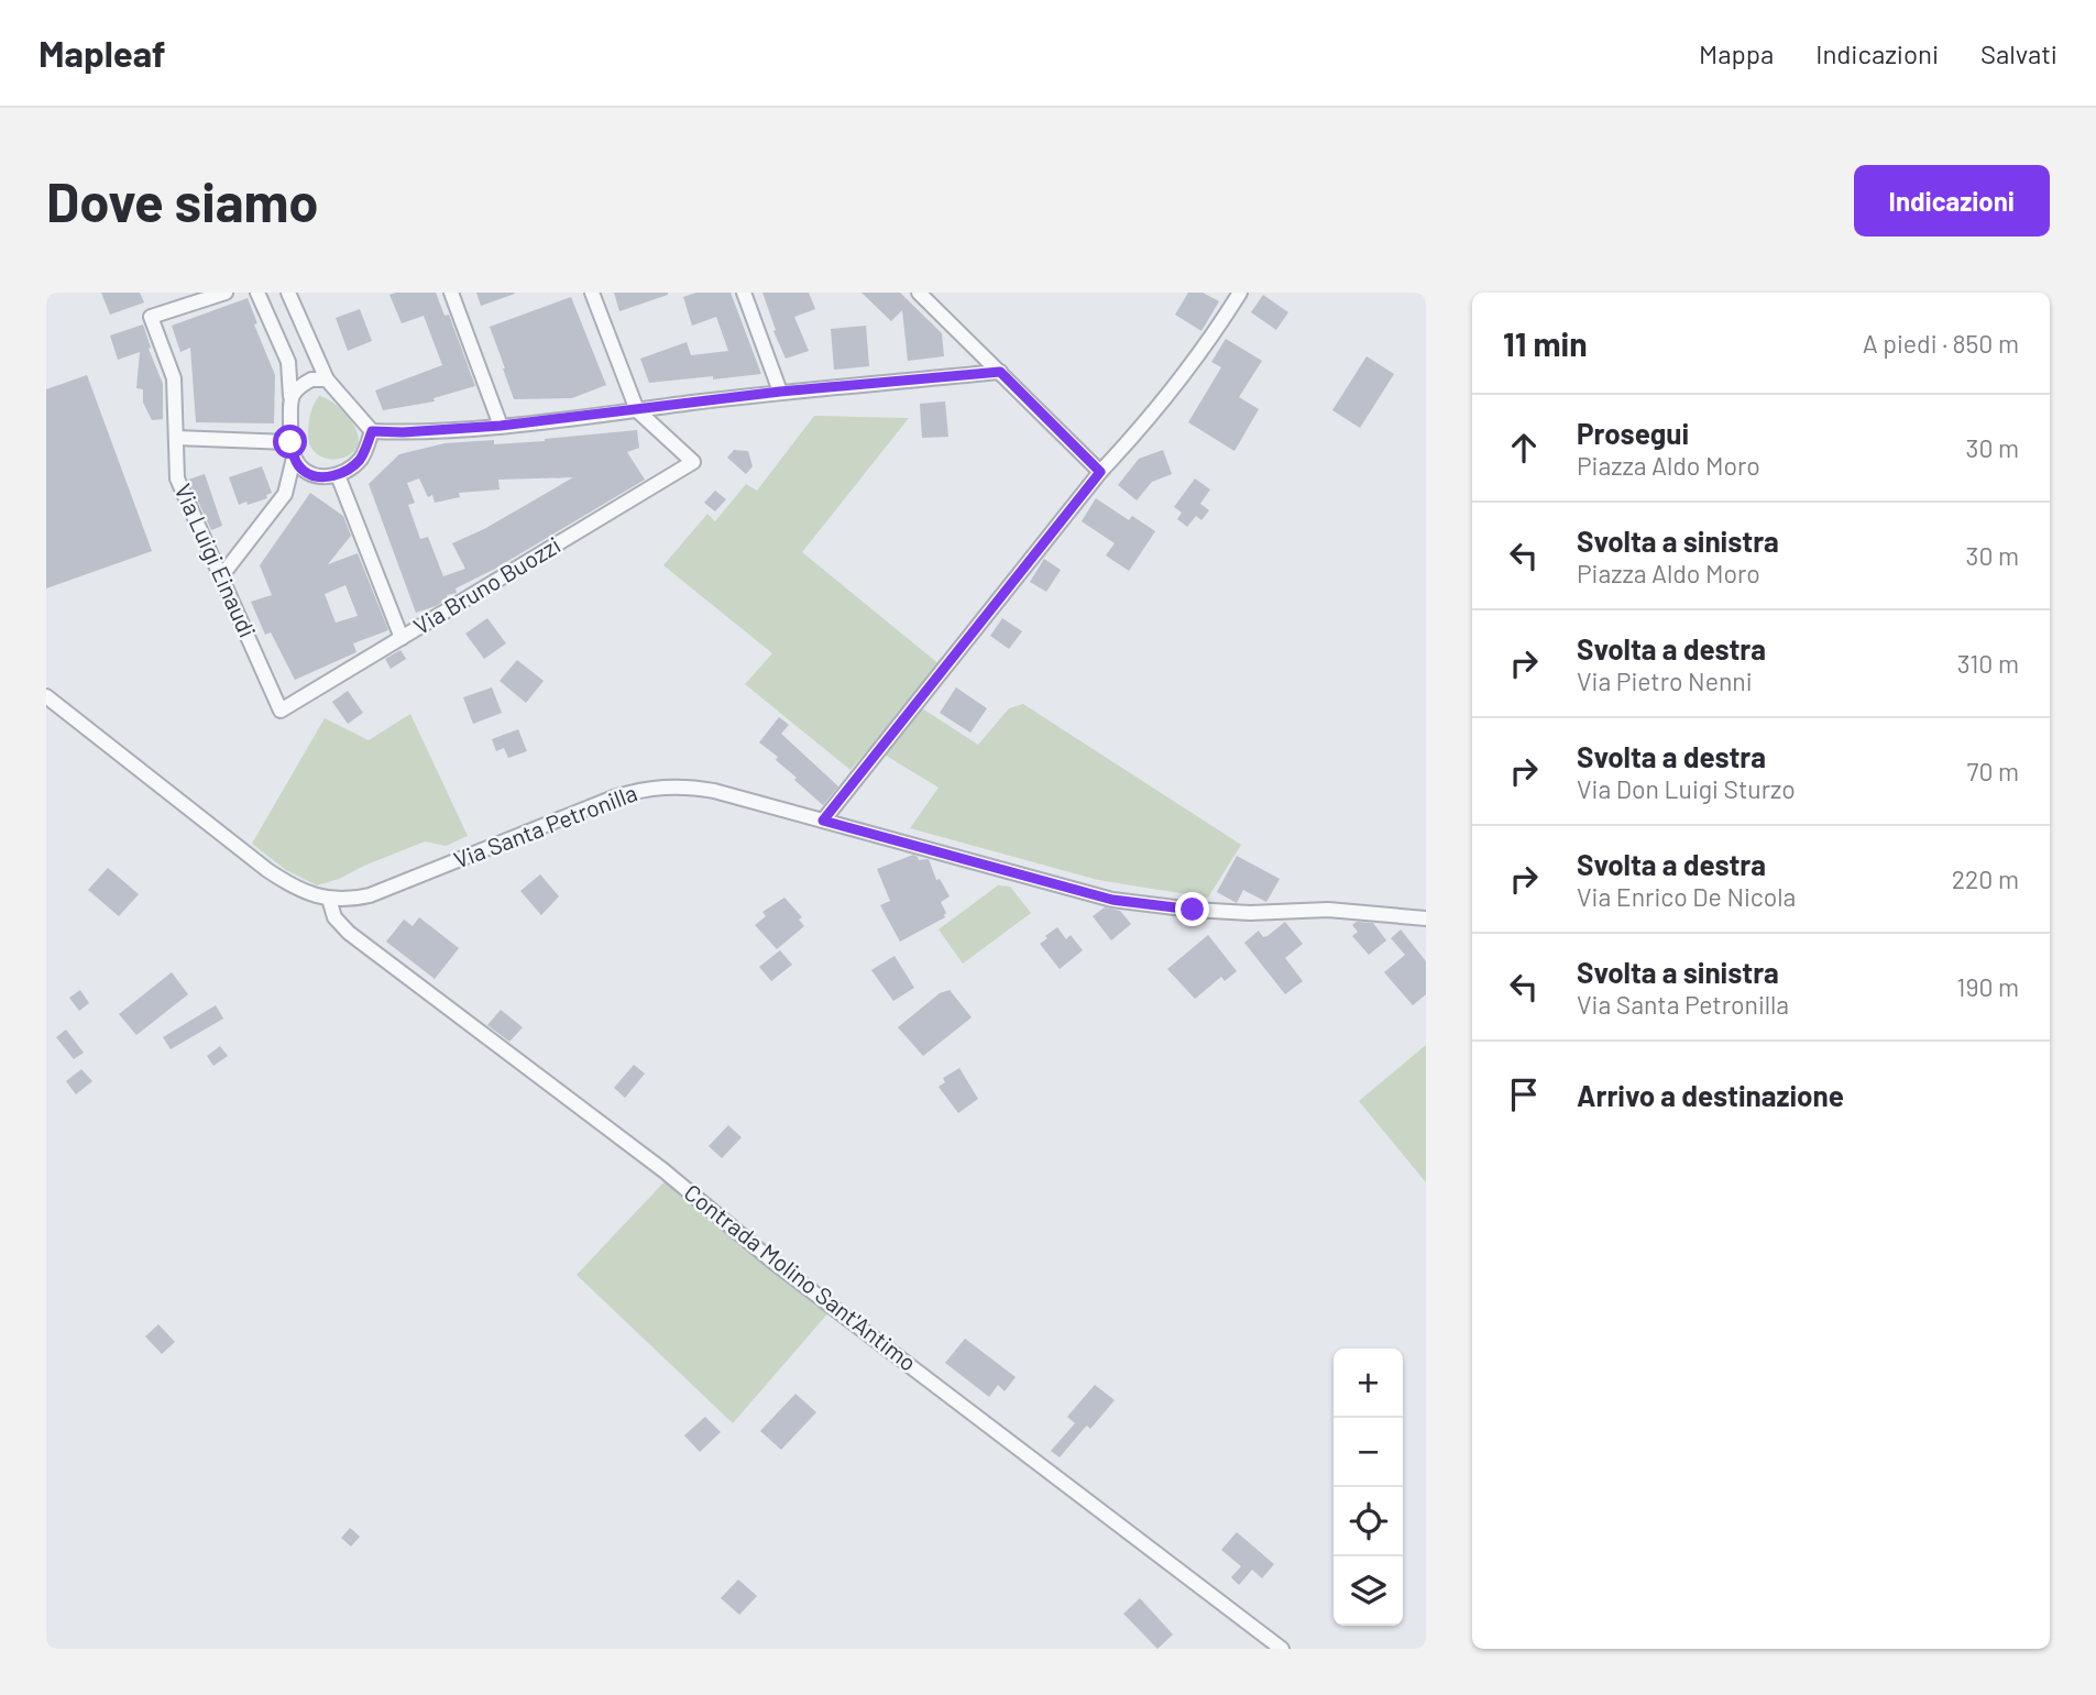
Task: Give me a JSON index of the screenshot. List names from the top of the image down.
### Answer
{
  "streets": {
    "street": [
      "Via Luigi Einaudi",
      "Via Bruno Buozzi",
      "Via Santa Petronilla",
      "Contrada Molino Sant'Antimo"
    ]
  },
  "crossings": [
    ["Via Luigi Einaudi", "Via Bruno Buozzi"],
    ["Via Santa Petronilla", "Contrada Molino Sant'Antimo"]
  ],
  "page": {
    "header": "Mapleaf",
    "nav": ["Mappa", "Indicazioni", "Salvati"],
    "buttons": "Indicazioni",
    "title": "Dove siamo",
    "heading": ["11 min", "A piedi · 850 m"],
    "list": [
      ["Prosegui", "Piazza Aldo Moro", "30 m"],
      ["Svolta a sinistra", "Piazza Aldo Moro", "30 m"],
      ["Svolta a destra", "Via Pietro Nenni", "310 m"],
      ["Svolta a destra", "Via Don Luigi Sturzo", "70 m"],
      ["Svolta a destra", "Via Enrico De Nicola", "220 m"],
      ["Svolta a sinistra", "Via Santa Petronilla", "190 m"],
      "Arrivo a destinazione"
    ],
    "map_buttons": ["+", "−"]
  }
}
